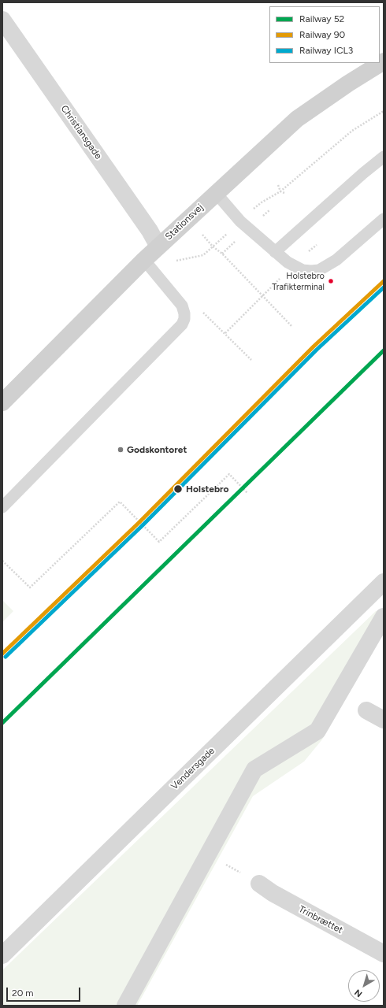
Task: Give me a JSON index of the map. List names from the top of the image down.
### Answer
{
  "streets": {
    "street": [
      "Christiansgade",
      "Stationsvej",
      "Vendersgade",
      "Trinbrættet"
    ]
  },
  "crossings": [
    ["Christiansgade", "Stationsvej"]
  ],
  "places": ["Holstebro Trafikterminal", "Godskontoret", "Holstebro"],
  "lines": ["rail line 90", "rail line ICL3", "rail line 52"],
  "legend": ["Railway 52", "Railway 90", "Railway ICL3"],
  "scale_bar": "20 m",
  "north": "bottom left"
}
